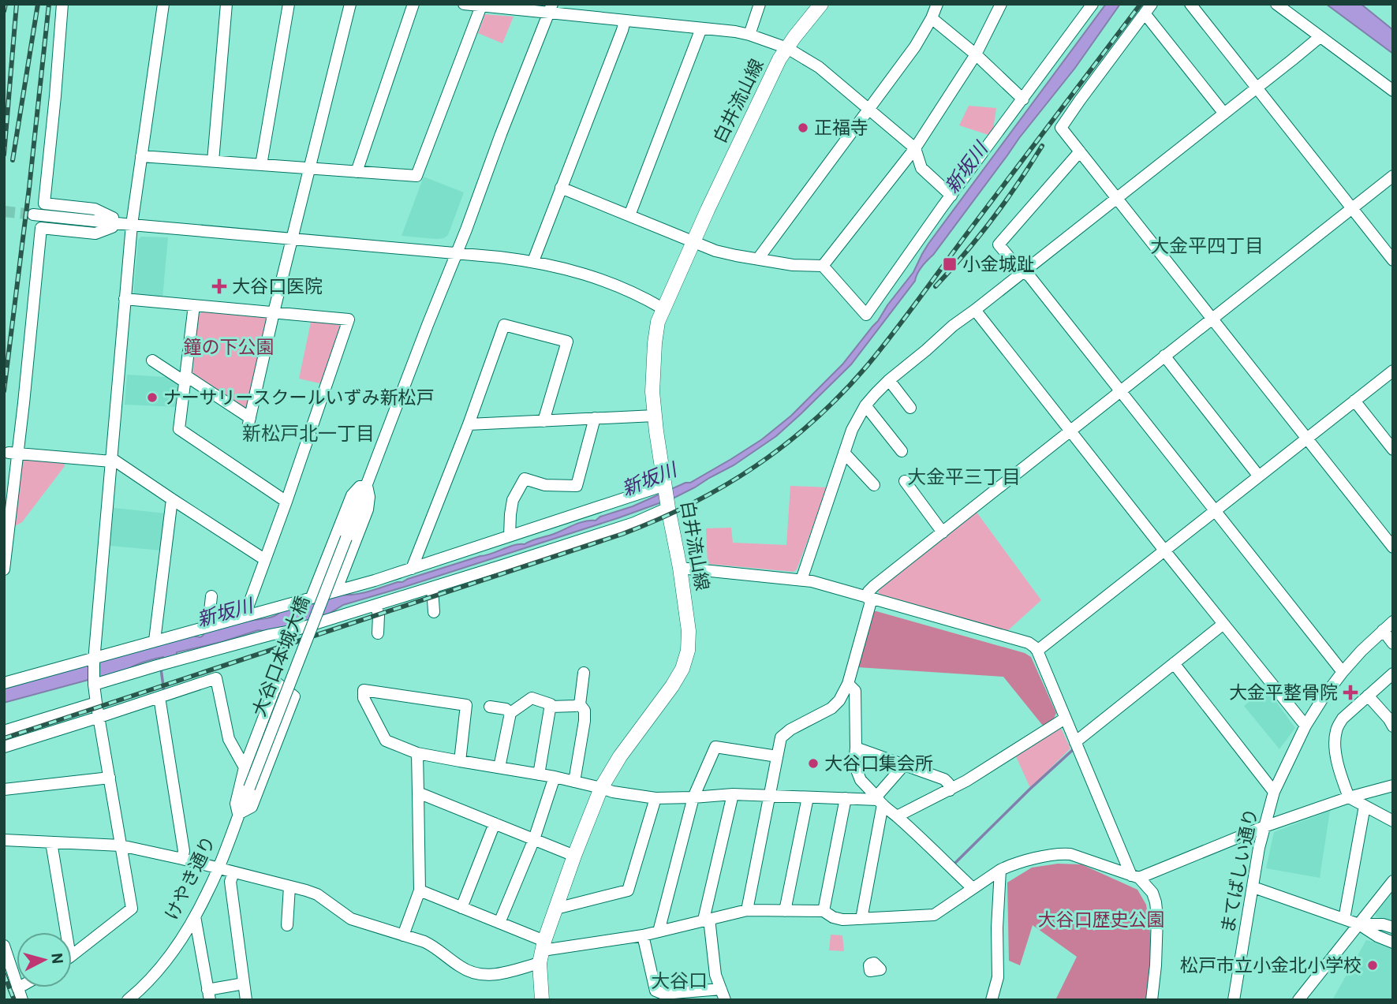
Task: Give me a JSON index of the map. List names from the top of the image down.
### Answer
{
  "streets": {
    "main road": ["白井流山線"],
    "street": ["大谷口本城大橋", "まてばしい通り", "けやき通り"]
  },
  "crossings": [
    ["大谷口本城大橋", "けやき通り"]
  ],
  "districts": [
    "大金平四丁目",
    "新松戸北一丁目",
    "大金平三丁目",
    "大谷口"
  ],
  "water": ["新坂川"],
  "parks": ["鐘の下公園", "大谷口歴史公園"],
  "places": {
    "other": [
      "正福寺",
      "ナーサリースクールいずみ新松戸",
      "大谷口集会所",
      "松戸市立小金北小学校"
    ],
    "transit": ["小金城趾"],
    "health": ["大谷口医院", "大金平整骨院"]
  },
  "north": "right"
}
